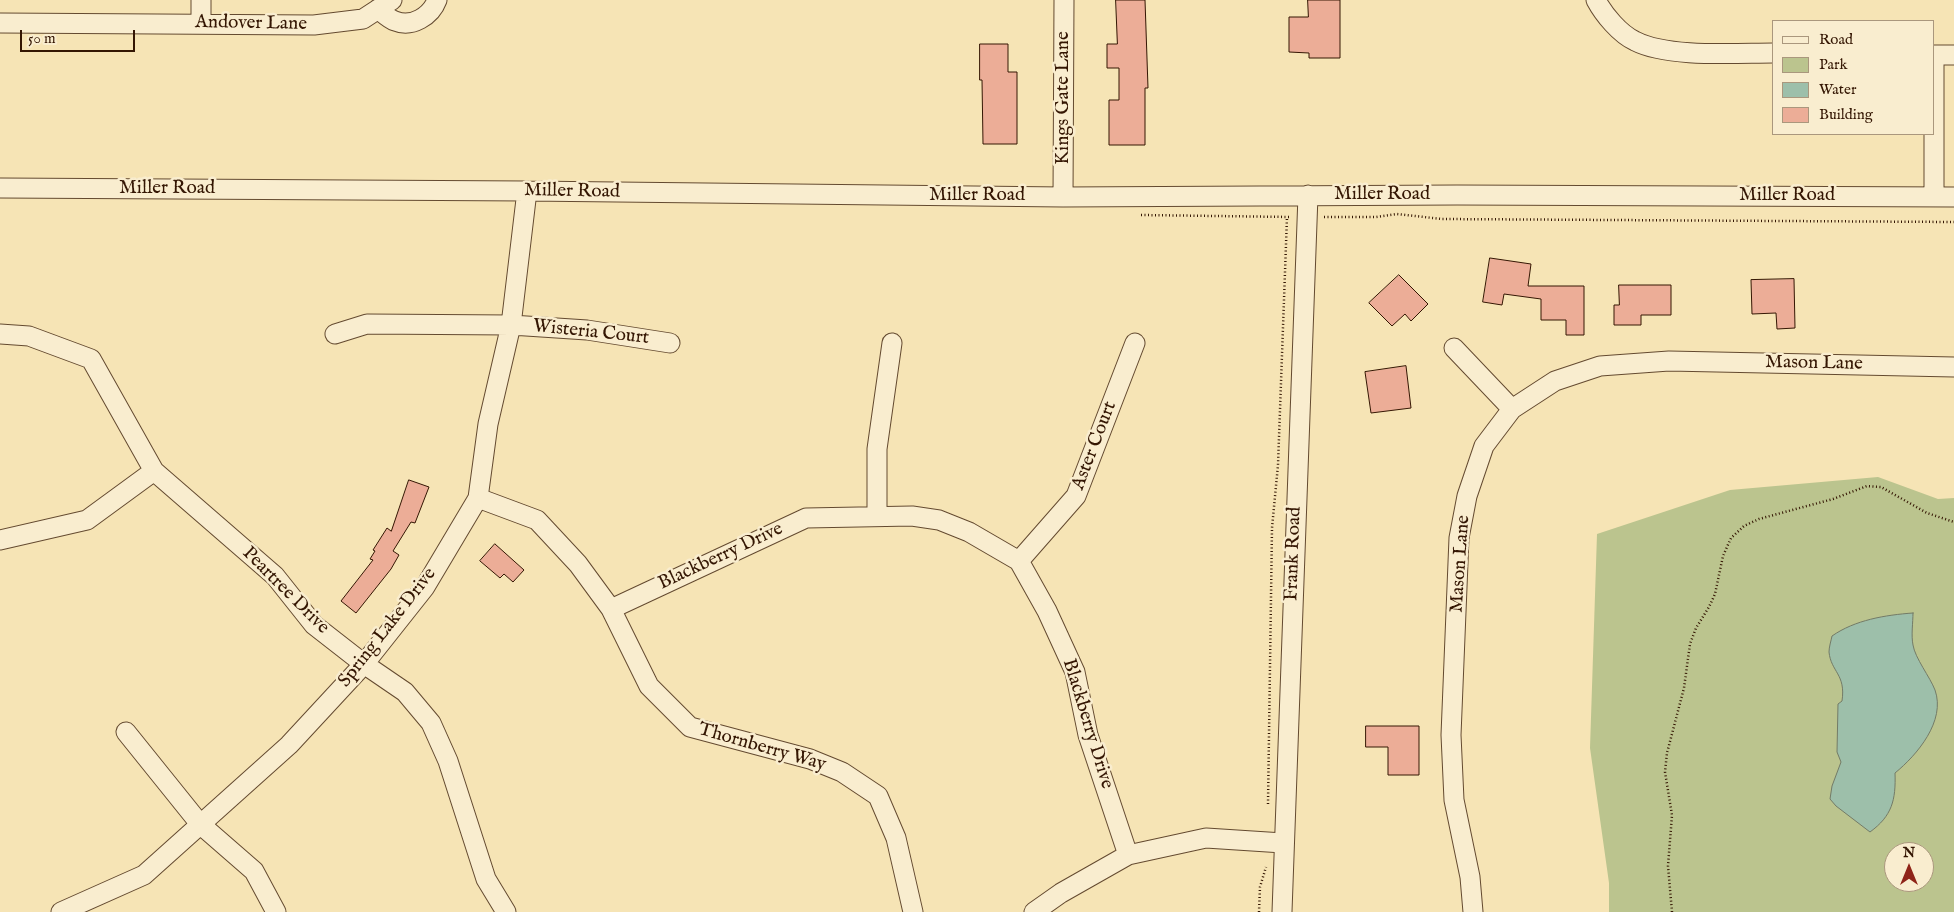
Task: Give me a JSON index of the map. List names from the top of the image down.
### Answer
{
  "streets": {
    "street": [
      "Andover Lane",
      "Kings Gate Lane",
      "Miller Road",
      "Wisteria Court",
      "Mason Lane",
      "Aster Court",
      "Frank Road",
      "Blackberry Drive",
      "Peartree Drive",
      "Spring Lake Drive",
      "Thornberry Way"
    ]
  },
  "crossings": [
    ["Kings Gate Lane", "Miller Road"],
    ["Miller Road", "Frank Road"],
    ["Miller Road", "Spring Lake Drive"],
    ["Wisteria Court", "Spring Lake Drive"],
    ["Aster Court", "Blackberry Drive"],
    ["Blackberry Drive", "Thornberry Way"],
    ["Peartree Drive", "Spring Lake Drive"],
    ["Spring Lake Drive", "Thornberry Way"]
  ],
  "legend": [
    "Road",
    "Park",
    "Water",
    "Building"
  ],
  "scale_bar": "50 m",
  "north": "top"
}
